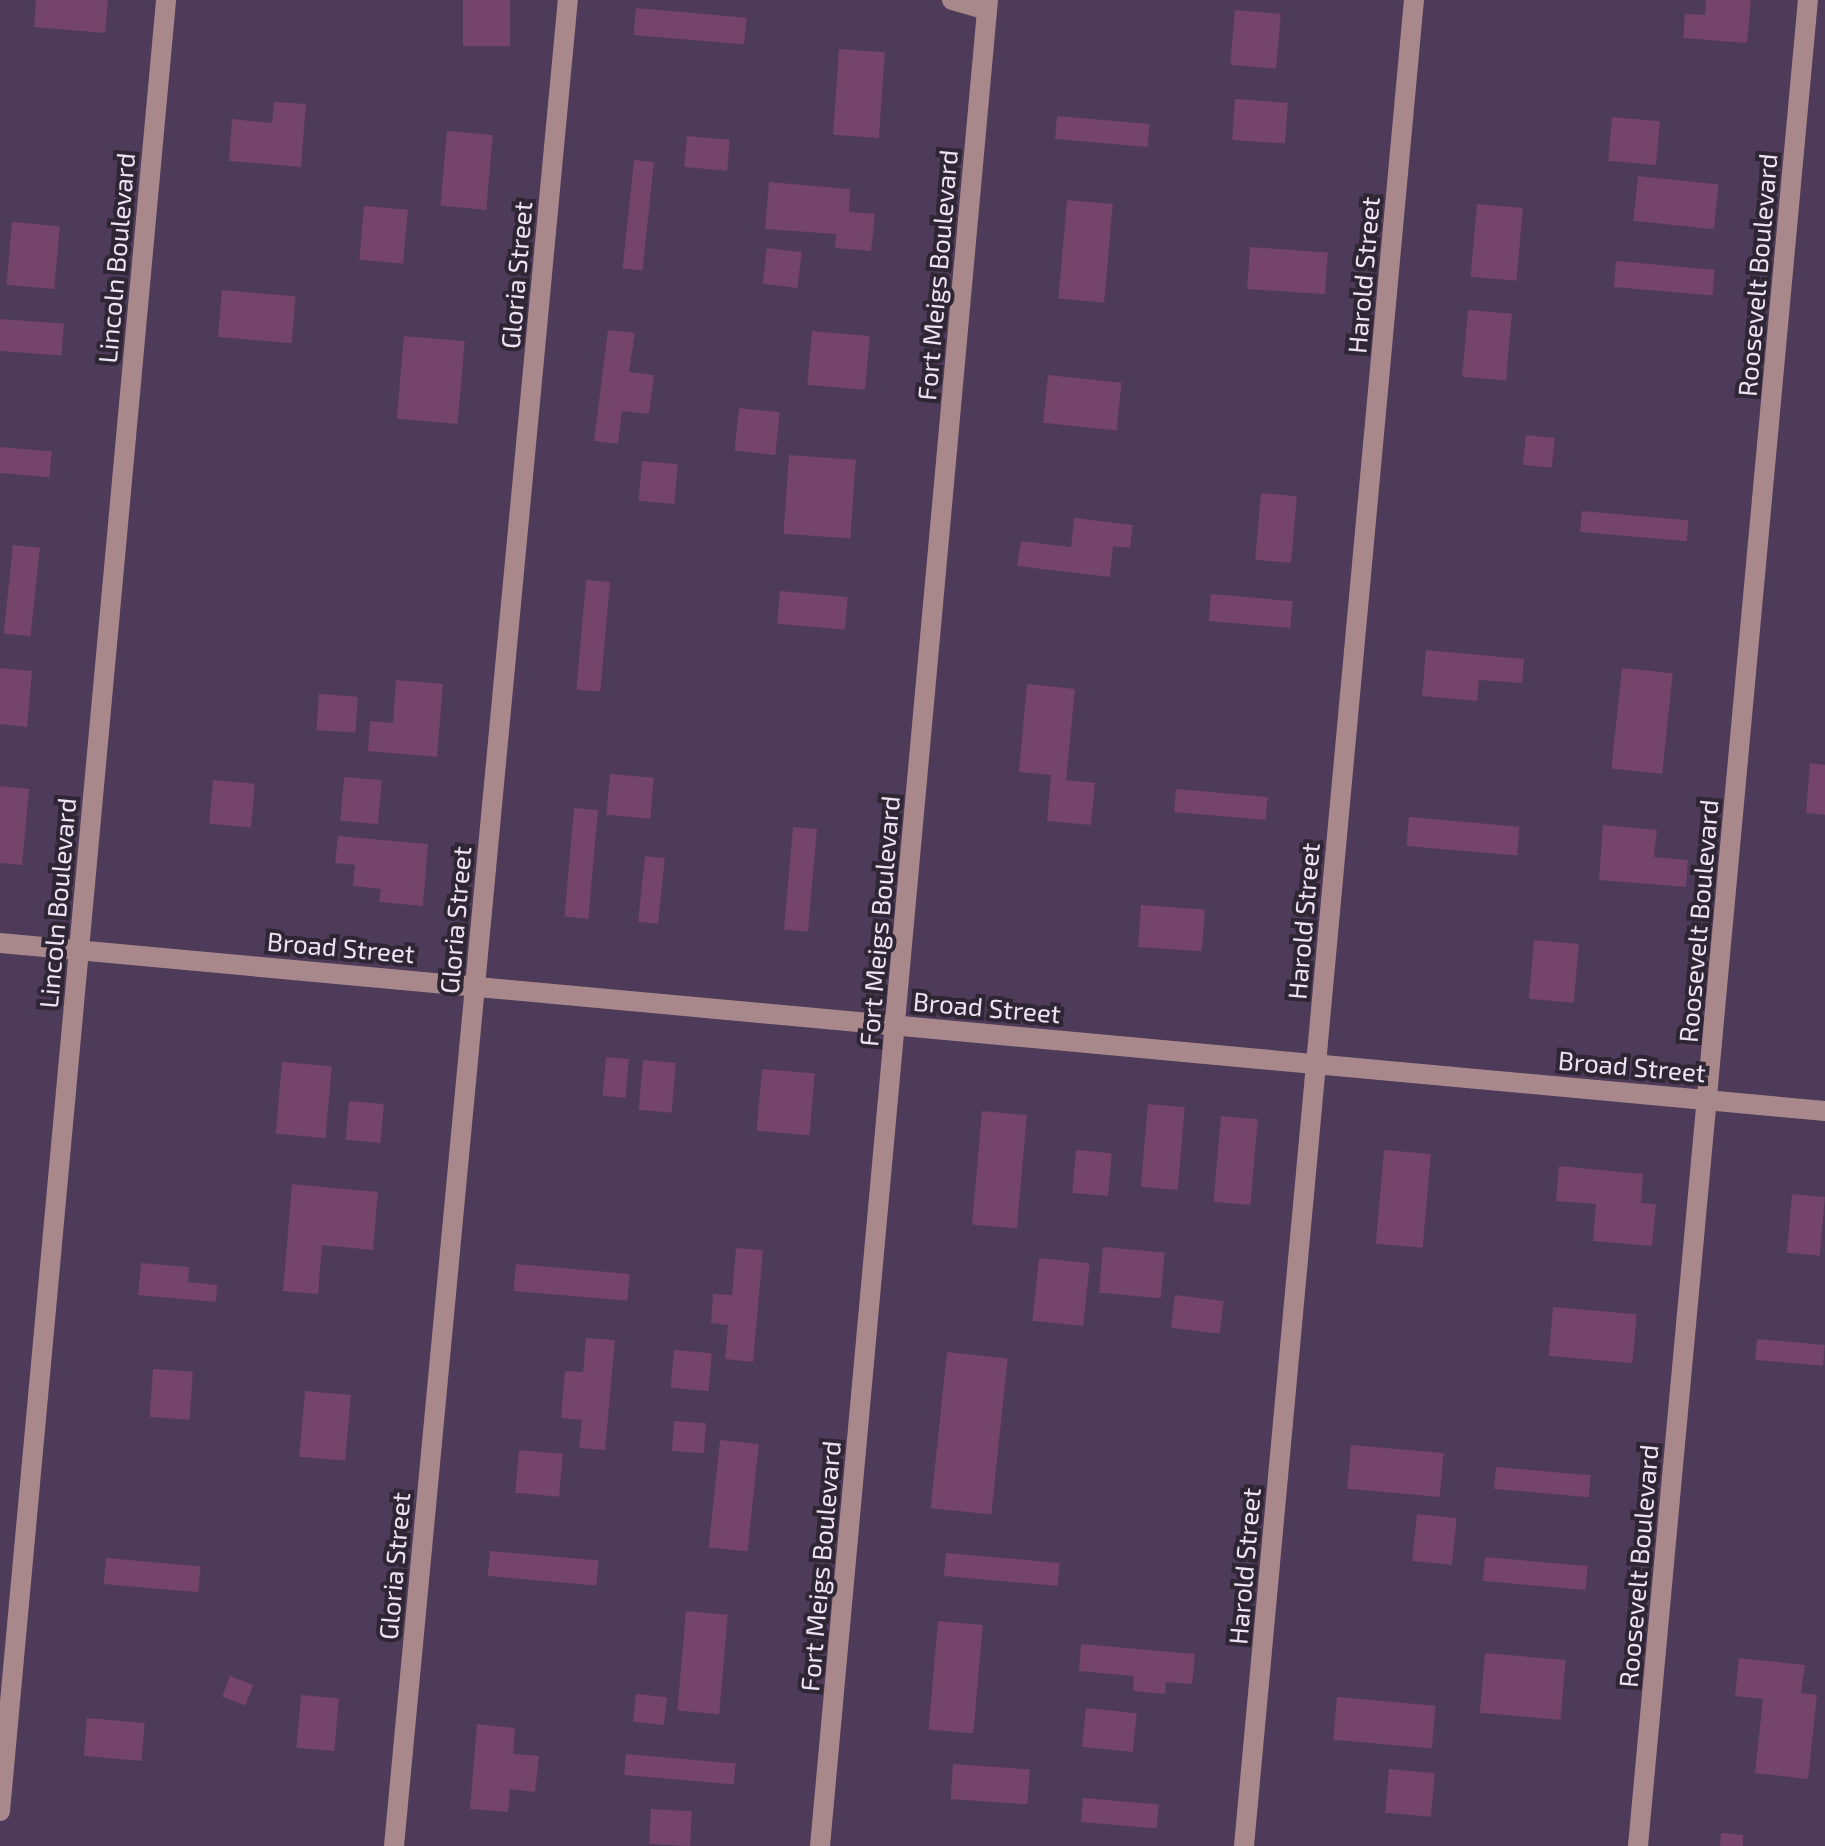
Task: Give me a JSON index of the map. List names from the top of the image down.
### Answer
{
  "streets": {
    "street": [
      "Lincoln Boulevard",
      "Gloria Street",
      "Fort Meigs Boulevard",
      "Harold Street",
      "Roosevelt Boulevard",
      "Broad Street"
    ]
  },
  "crossings": [
    ["Lincoln Boulevard", "Broad Street"],
    ["Gloria Street", "Broad Street"],
    ["Fort Meigs Boulevard", "Broad Street"],
    ["Harold Street", "Broad Street"],
    ["Roosevelt Boulevard", "Broad Street"]
  ]
}
